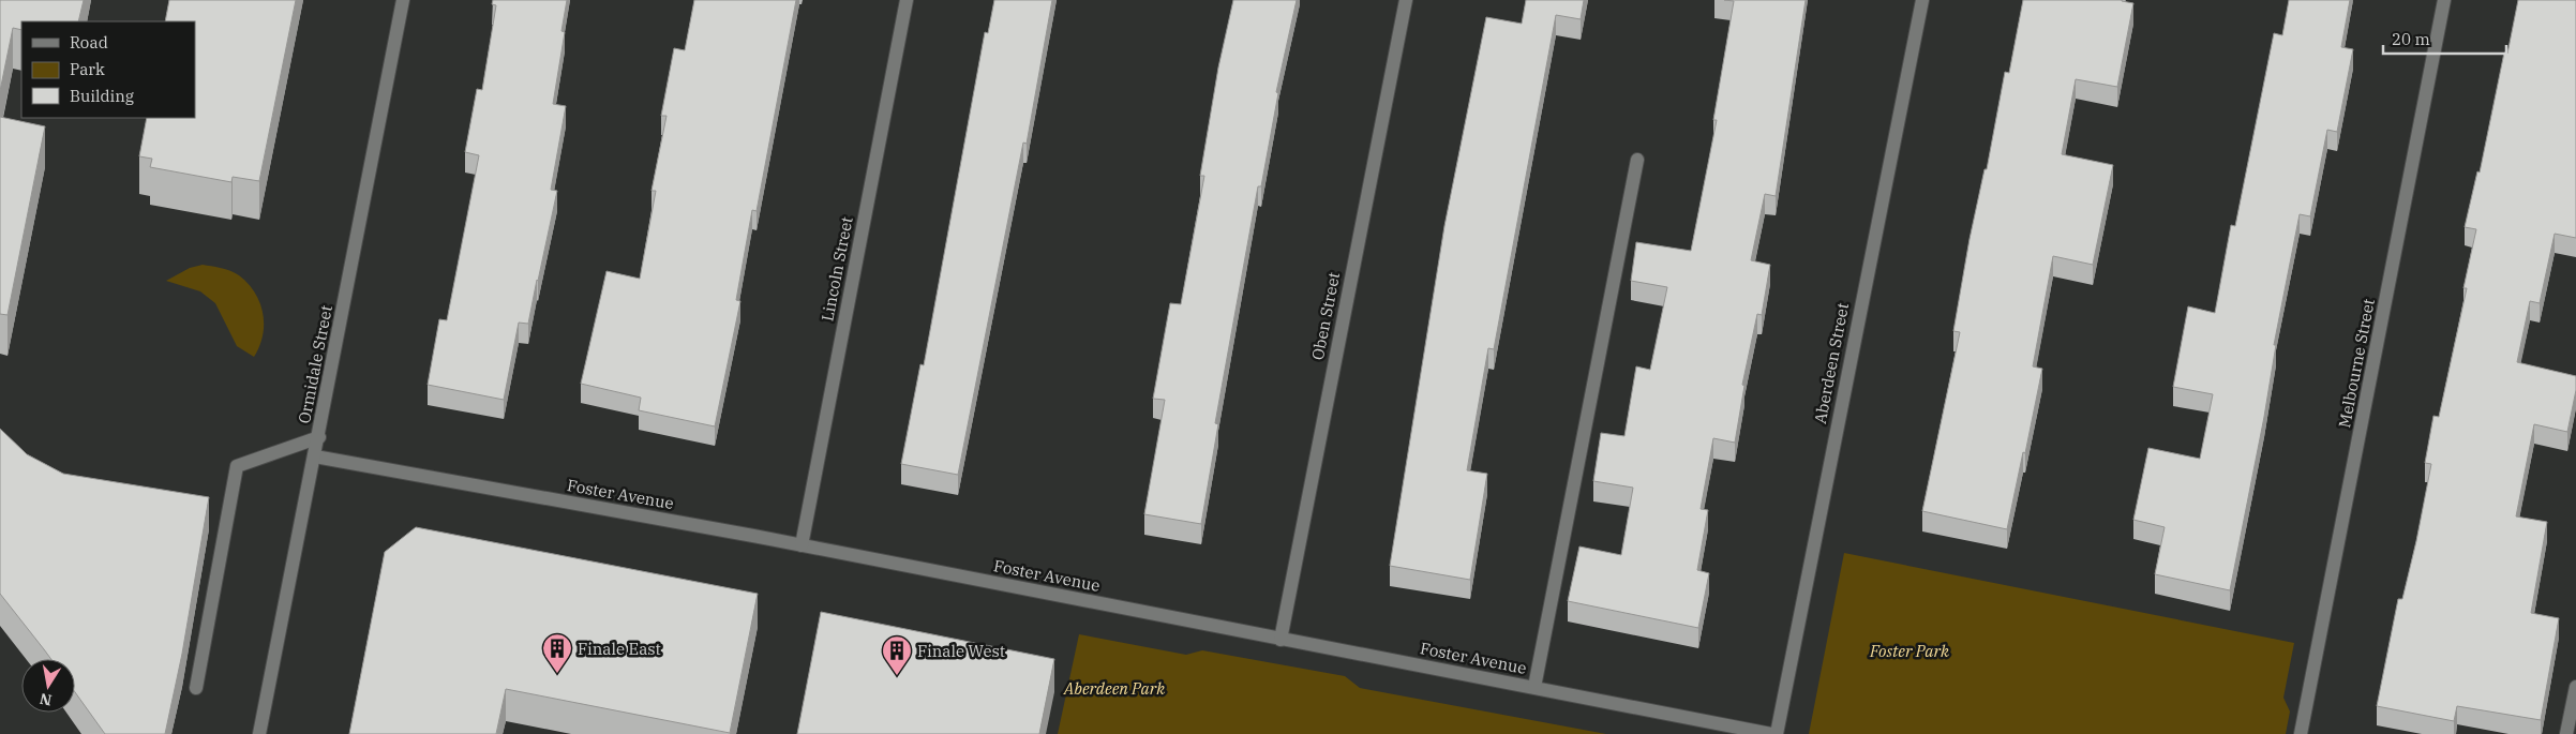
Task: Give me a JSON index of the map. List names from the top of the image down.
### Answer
{
  "streets": {
    "street": [
      "Lincoln Street",
      "Oben Street",
      "Aberdeen Street",
      "Melbourne Street",
      "Ormidale Street",
      "Foster Avenue"
    ]
  },
  "crossings": [
    ["Lincoln Street", "Foster Avenue"],
    ["Oben Street", "Foster Avenue"],
    ["Ormidale Street", "Foster Avenue"]
  ],
  "parks": ["Foster Park", "Aberdeen Park"],
  "places": {
    "building": ["Finale East", "Finale West"]
  },
  "legend": ["Road", "Park", "Building"],
  "scale_bar": "20 m",
  "north": "bottom"
}
